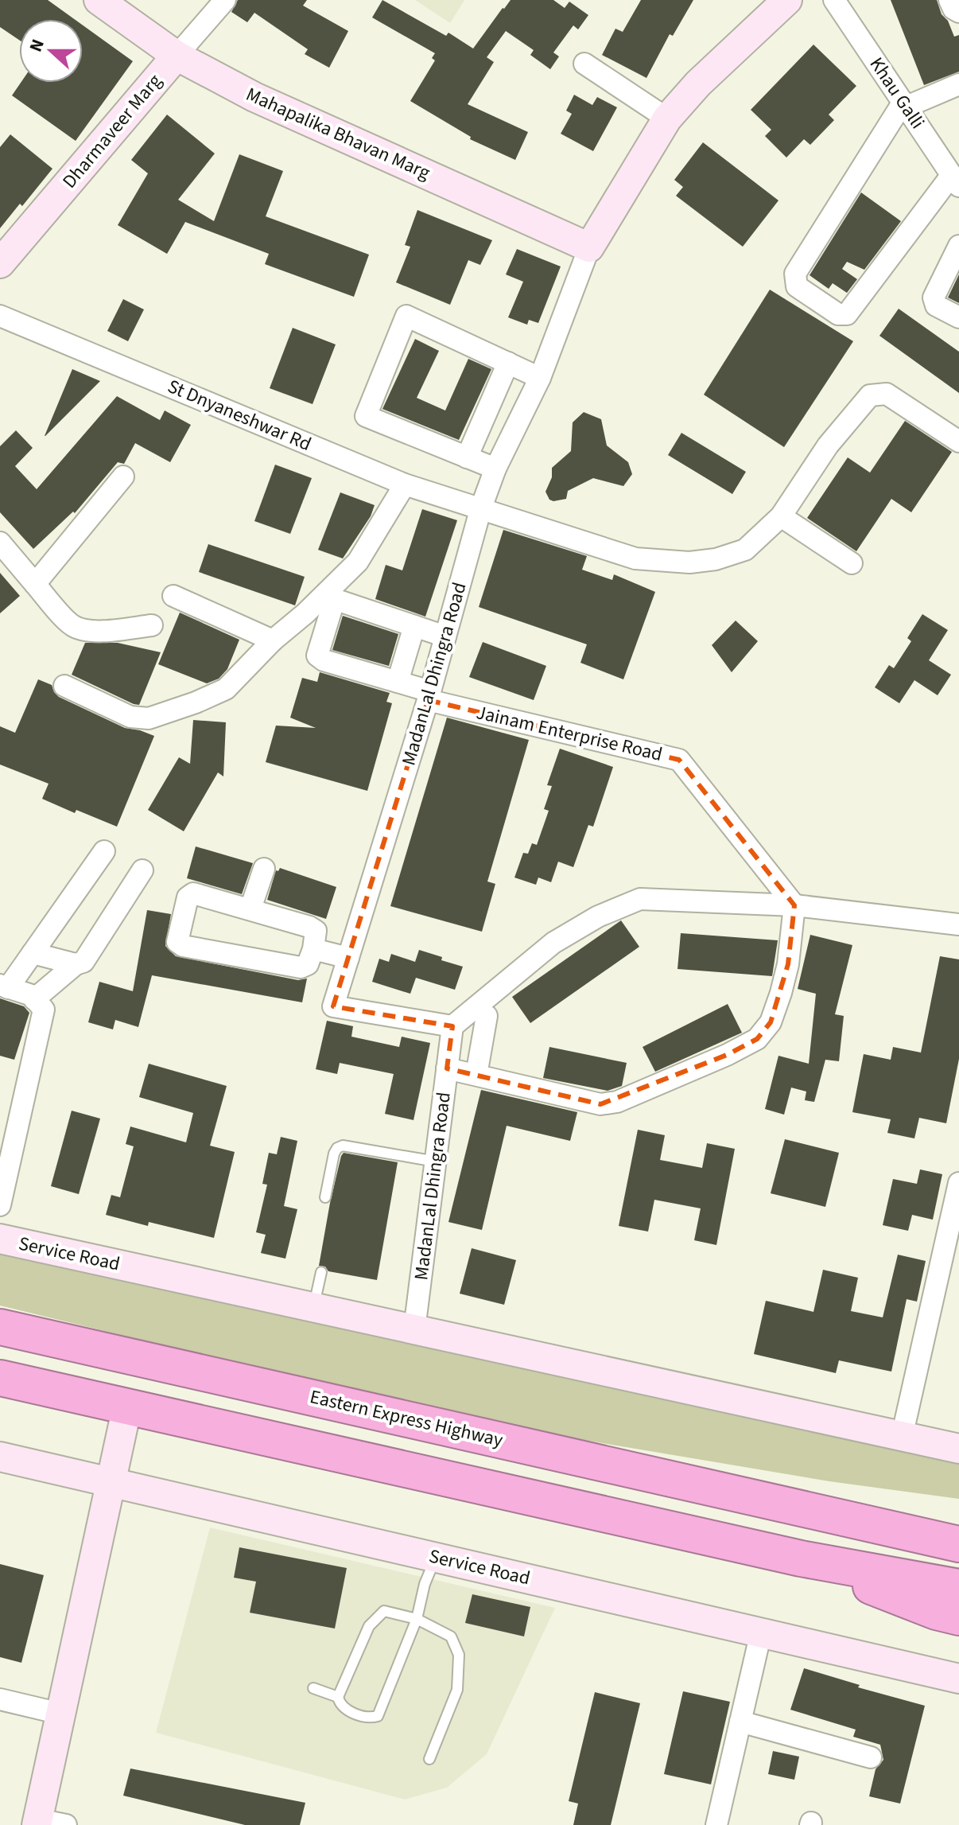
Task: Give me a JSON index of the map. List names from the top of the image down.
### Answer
{
  "streets": {
    "highway": ["Eastern Express Highway"],
    "street": [
      "Khau Galli",
      "Dharmaveer Marg",
      "Mahapalika Bhavan Marg",
      "St Dnyaneshwar Rd",
      "MadanLal Dhingra Road",
      "Jainam Enterprise Road",
      "Service Road"
    ]
  },
  "crossings": [
    ["Dharmaveer Marg", "Mahapalika Bhavan Marg"],
    ["Mahapalika Bhavan Marg", "MadanLal Dhingra Road"],
    ["St Dnyaneshwar Rd", "MadanLal Dhingra Road"],
    ["MadanLal Dhingra Road", "Jainam Enterprise Road"],
    ["MadanLal Dhingra Road", "Service Road"]
  ],
  "north": "left"
}
